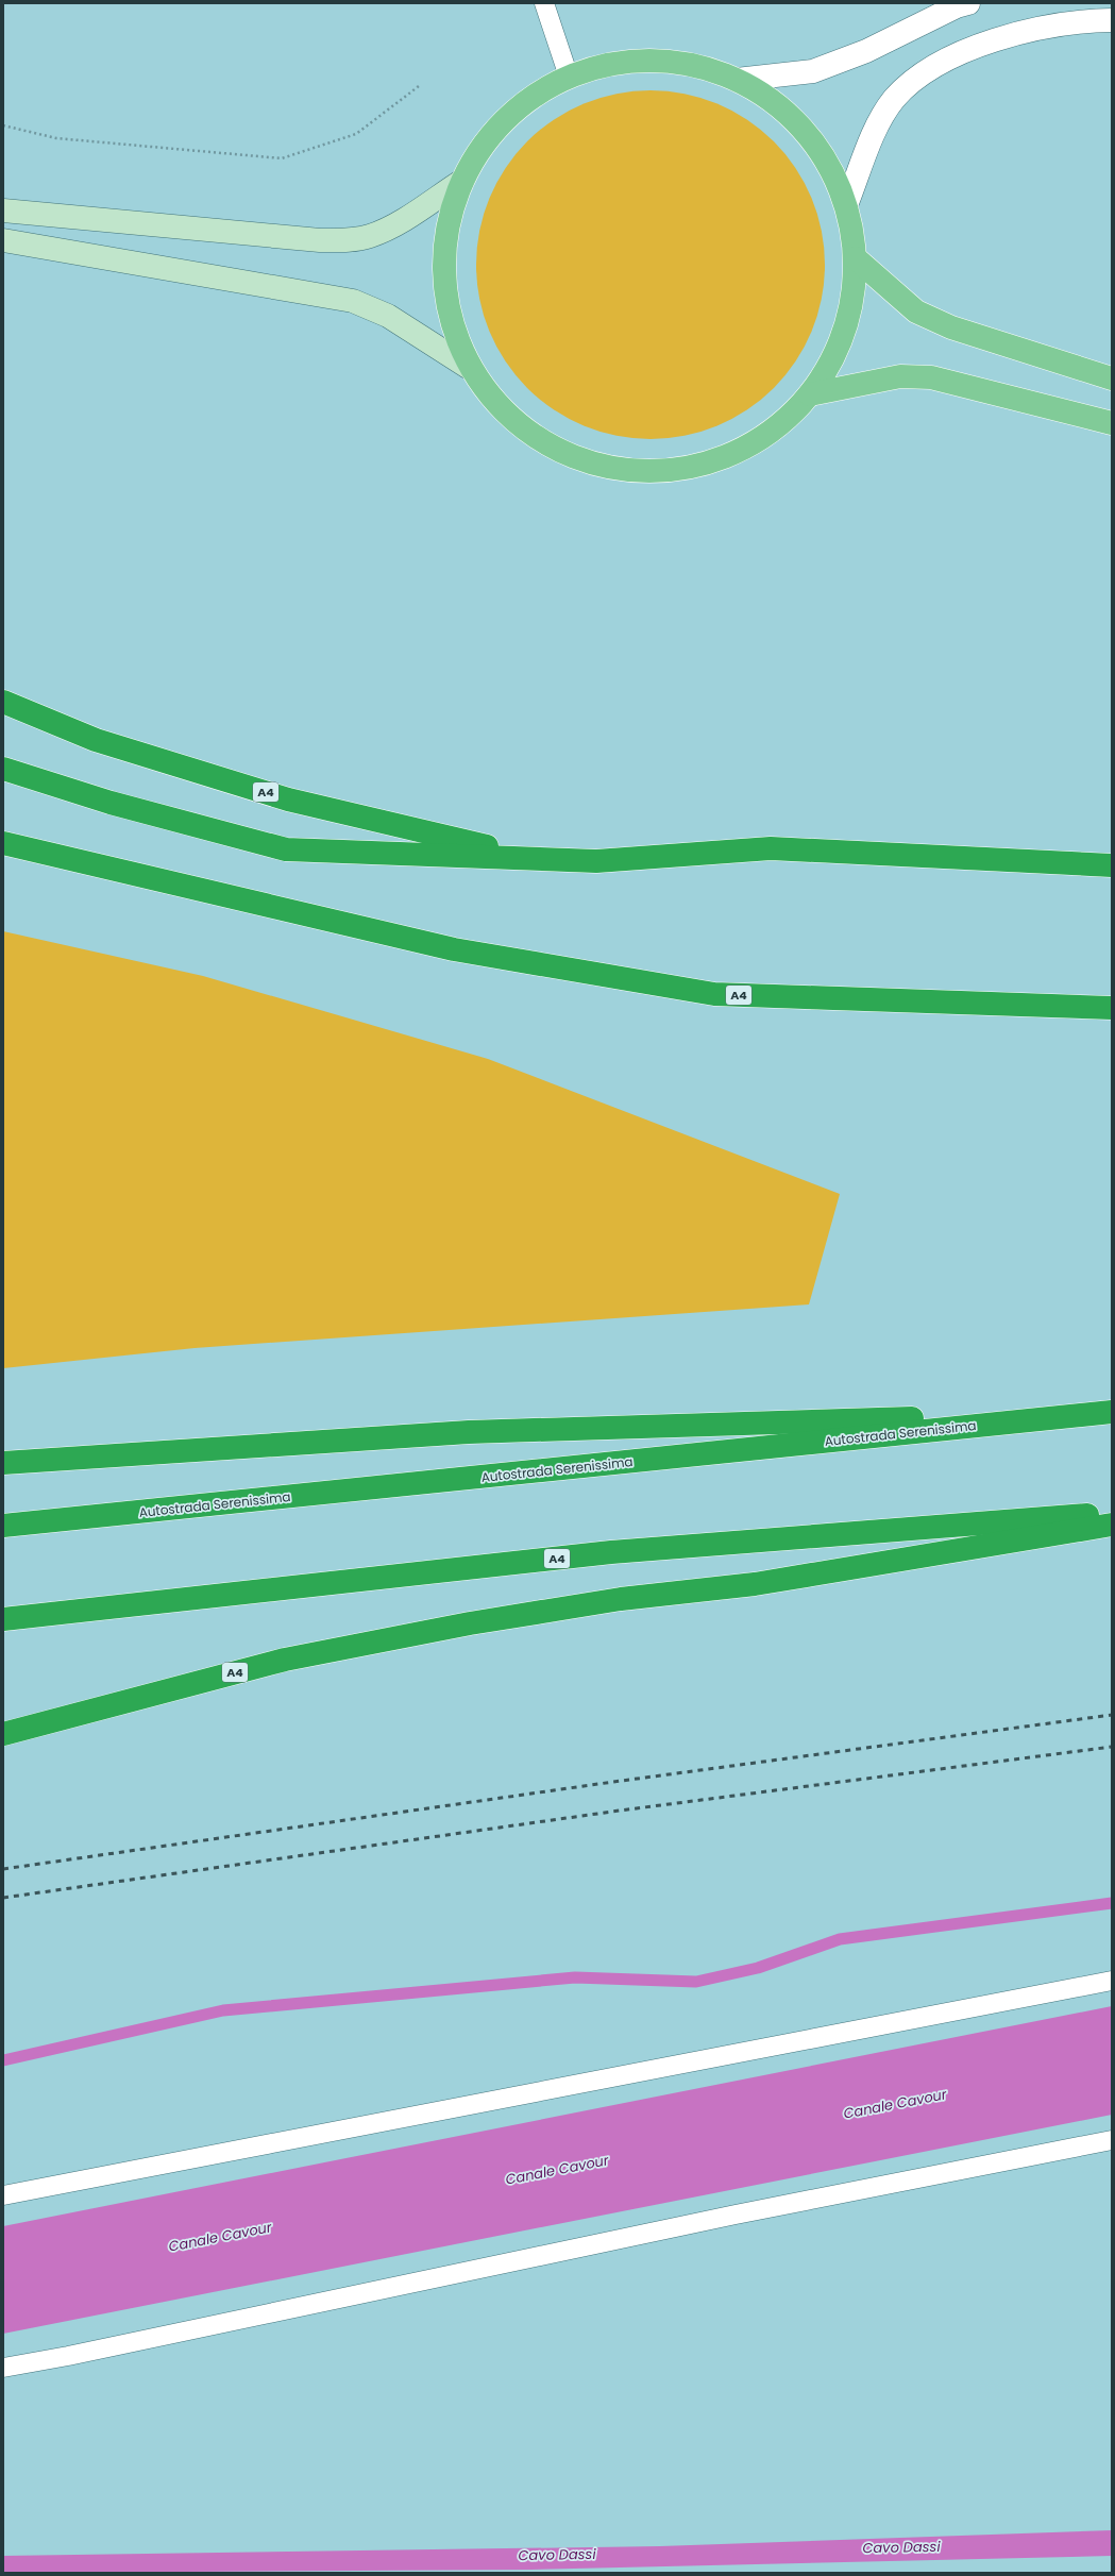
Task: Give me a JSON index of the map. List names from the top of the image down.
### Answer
{
  "streets": {
    "highway": ["A4", "Autostrada Serenissima"]
  },
  "water": ["Canale Cavour", "Cavo Dassi"]
}
